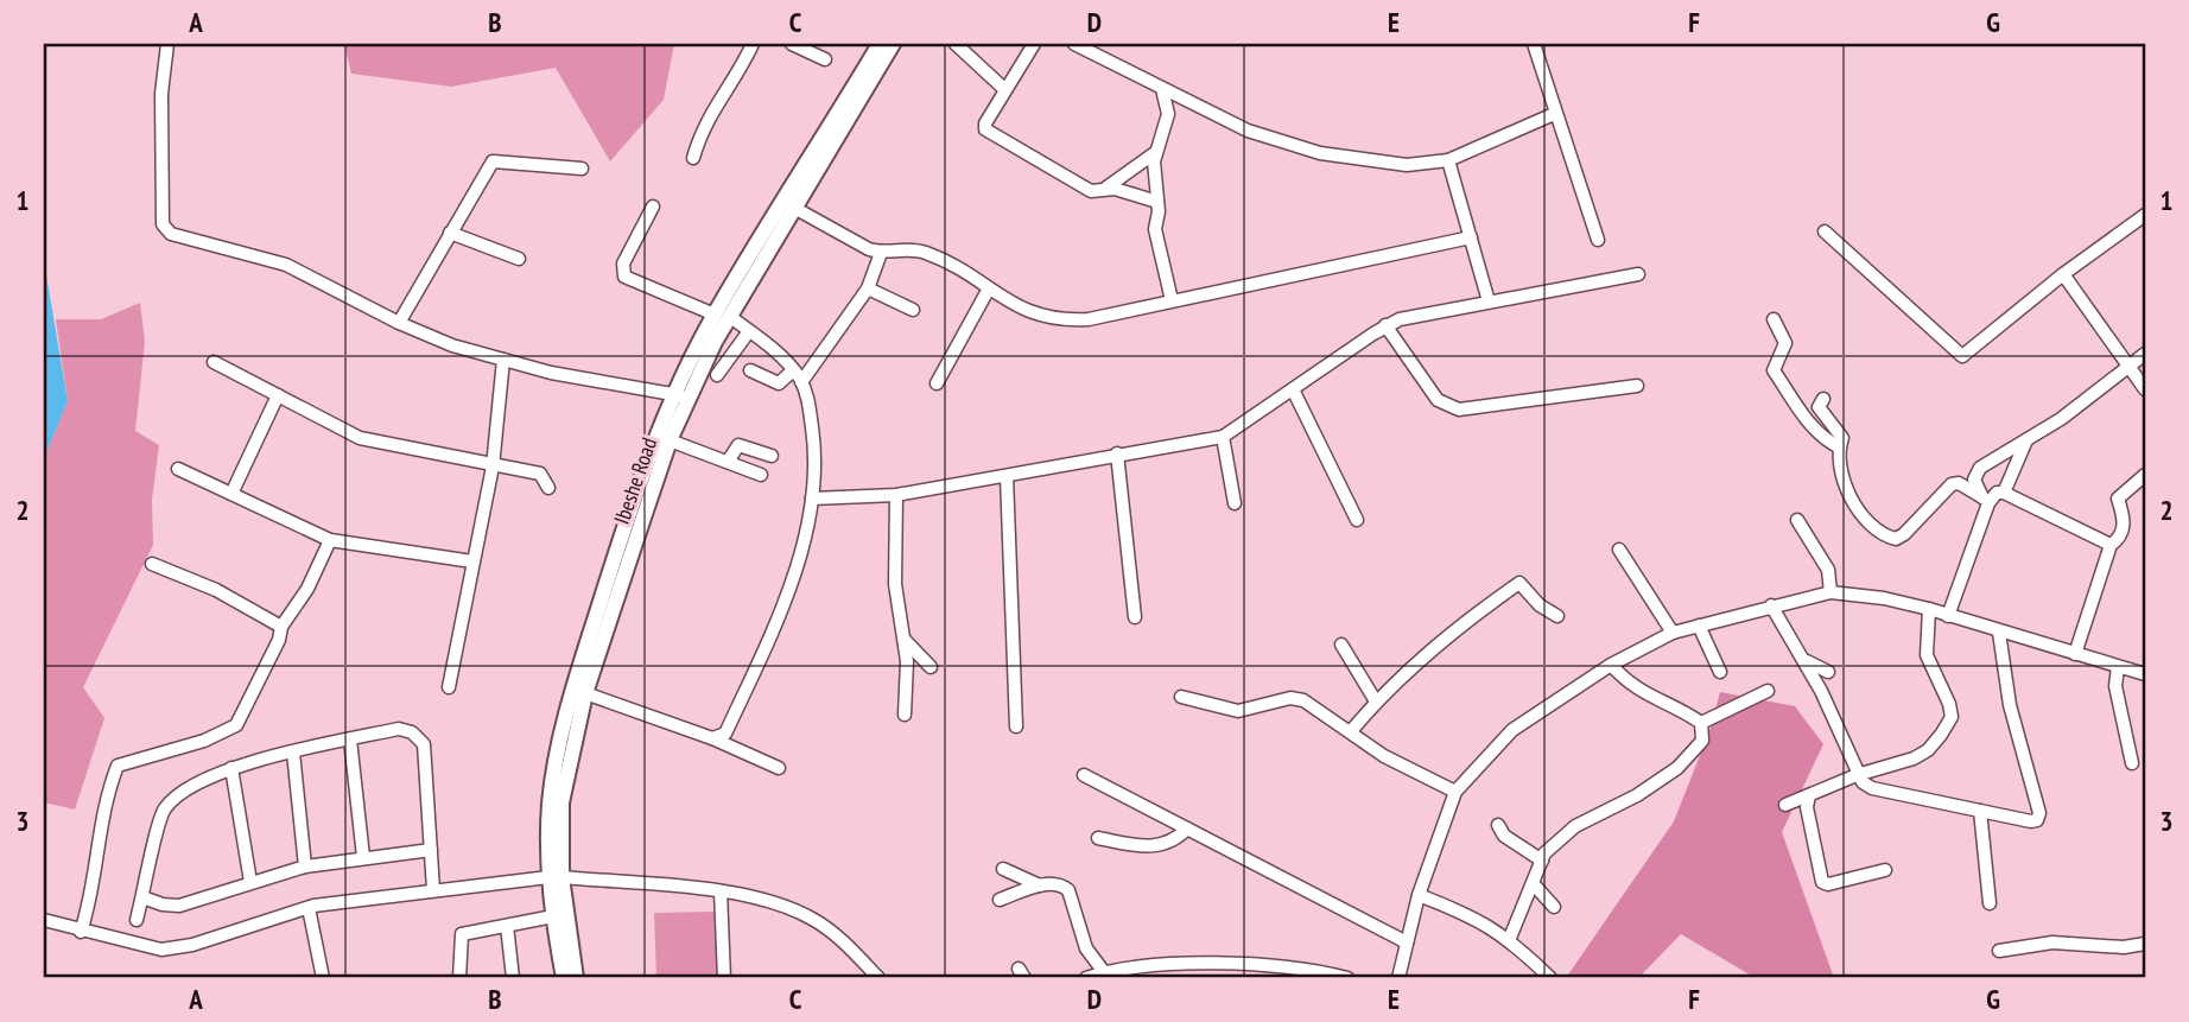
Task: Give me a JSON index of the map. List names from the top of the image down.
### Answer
{
  "streets": {
    "main road": ["Ibeshe Road"]
  },
  "grid": {
    "columns": [
      "A",
      "B",
      "C",
      "D",
      "E",
      "F",
      "G"
    ],
    "rows": ["1", "2", "3"]
  }
}
